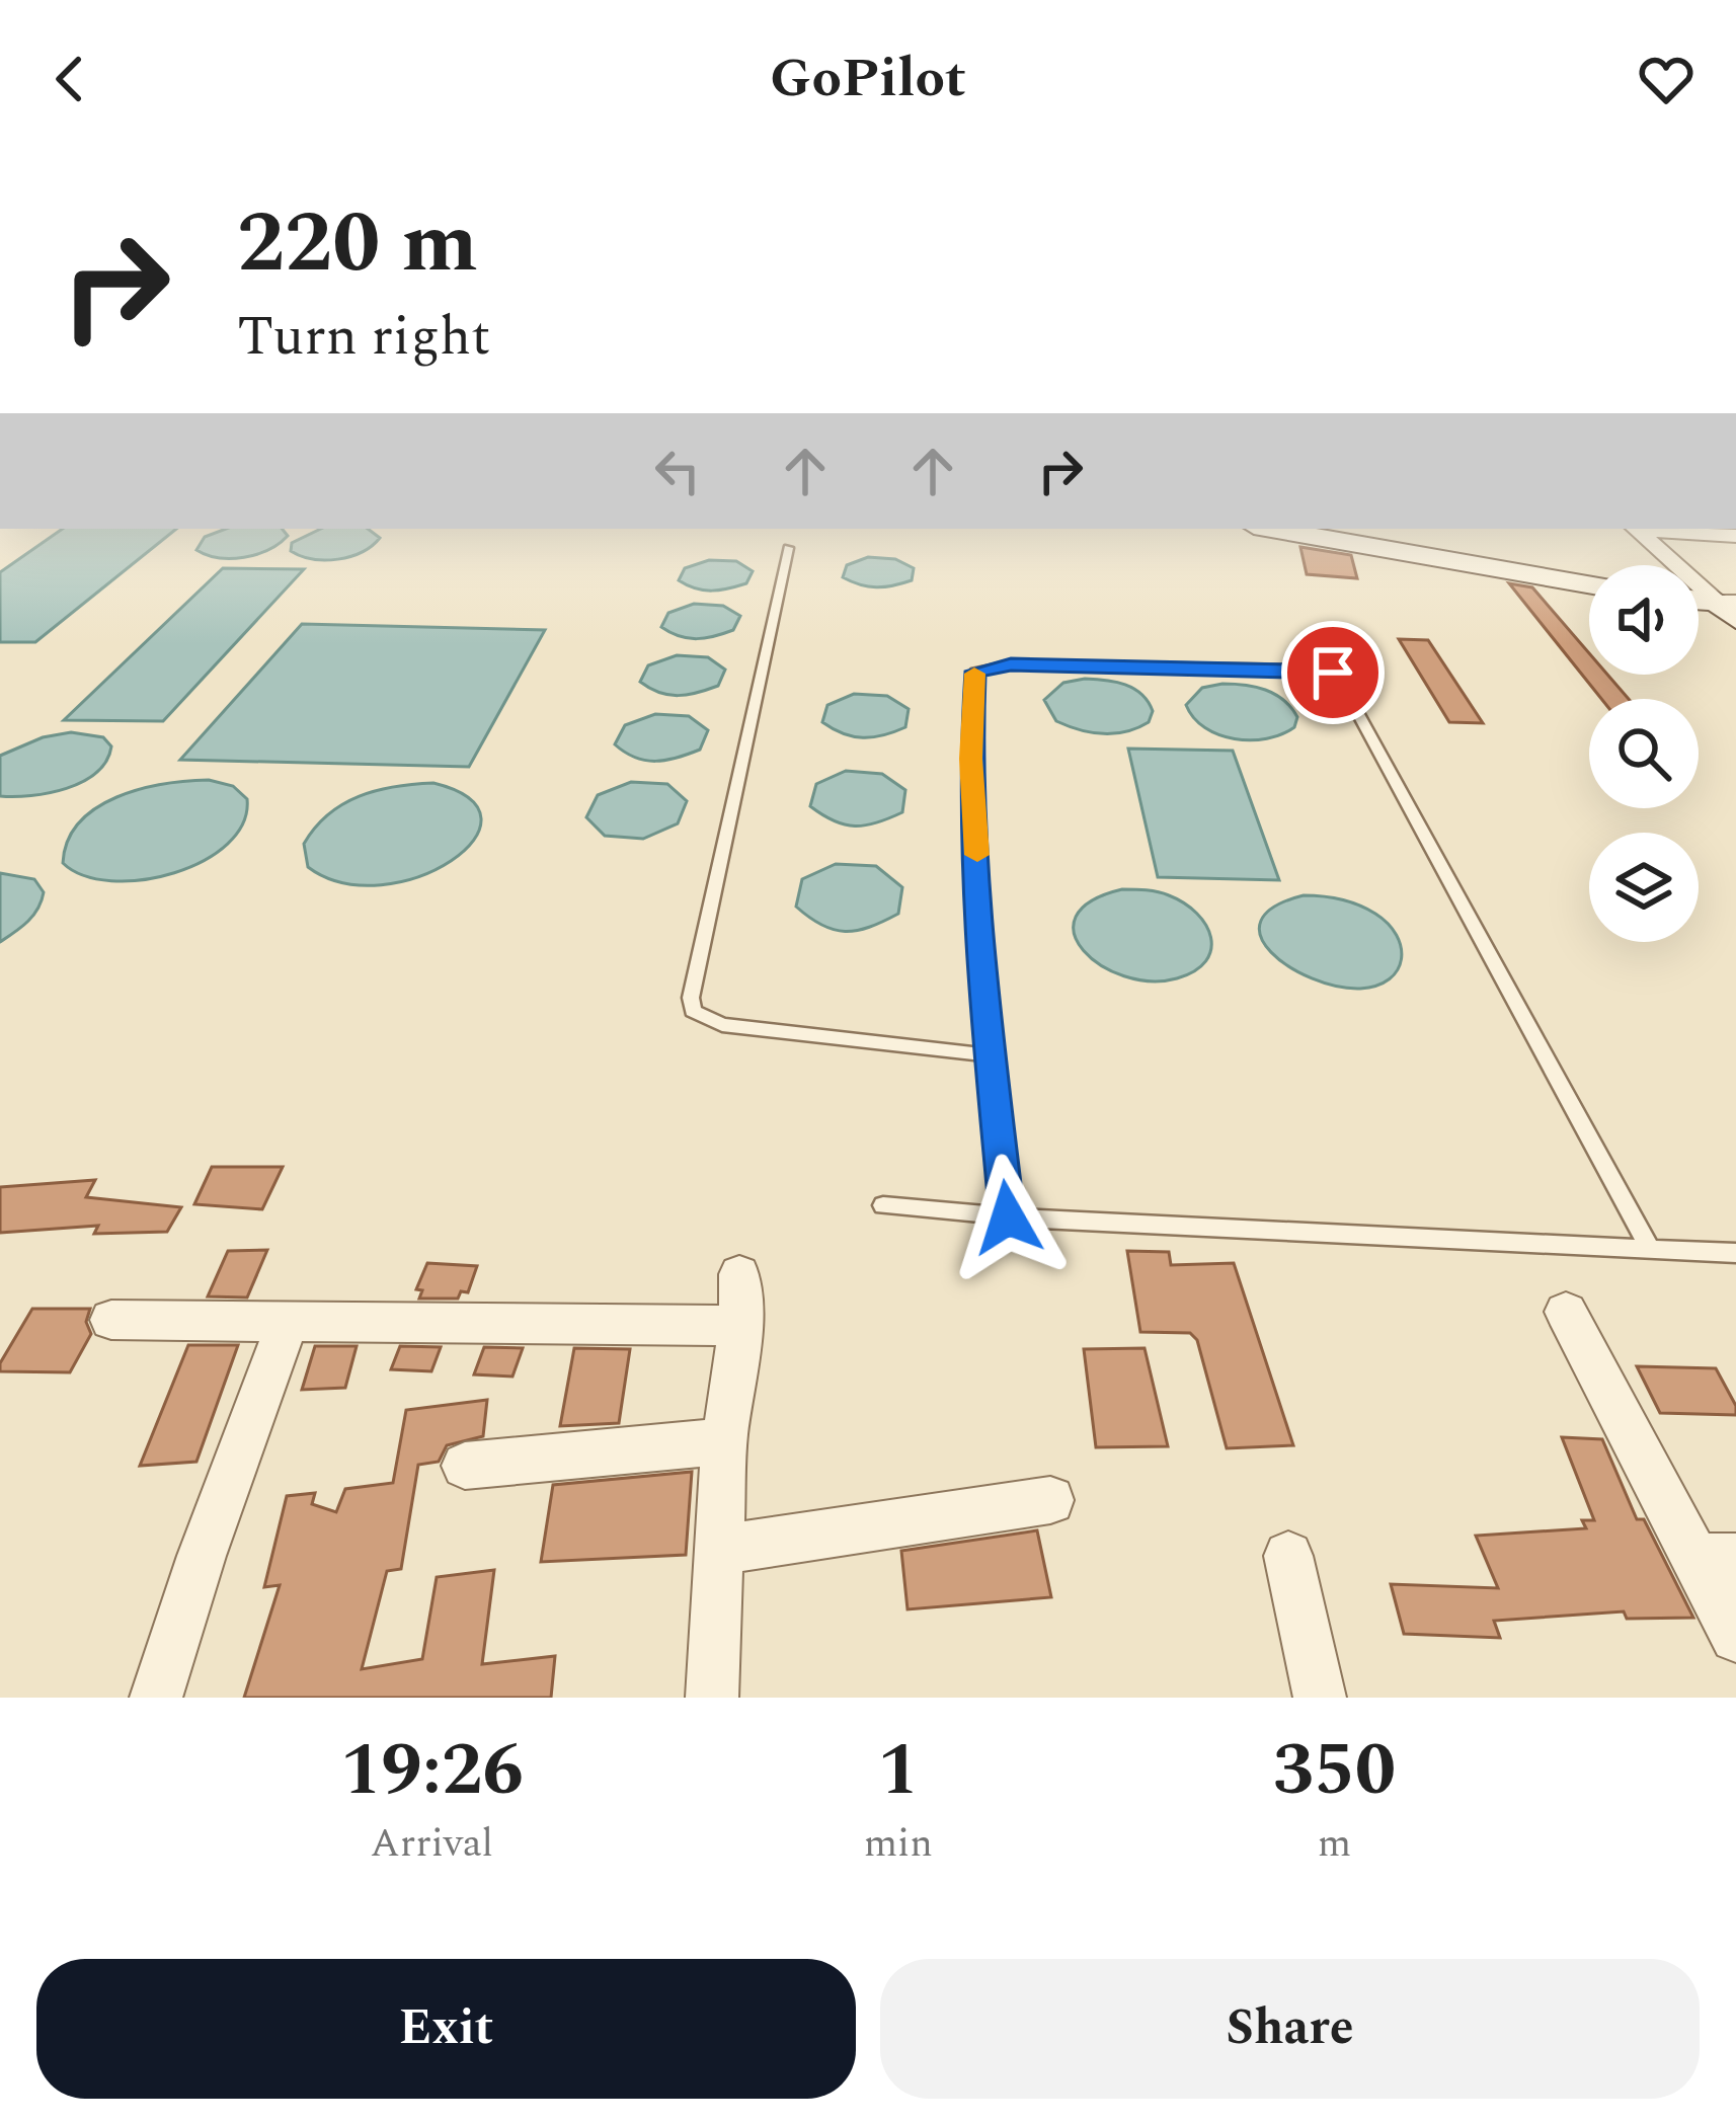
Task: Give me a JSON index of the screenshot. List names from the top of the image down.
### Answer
{
  "page": {
    "header": "GoPilot",
    "turn": ["220 m", "Turn right"],
    "eta": [
      "19:26",
      "Arrival",
      "1",
      "min",
      "350",
      "m"
    ],
    "buttons": ["Exit", "Share"]
  }
}
